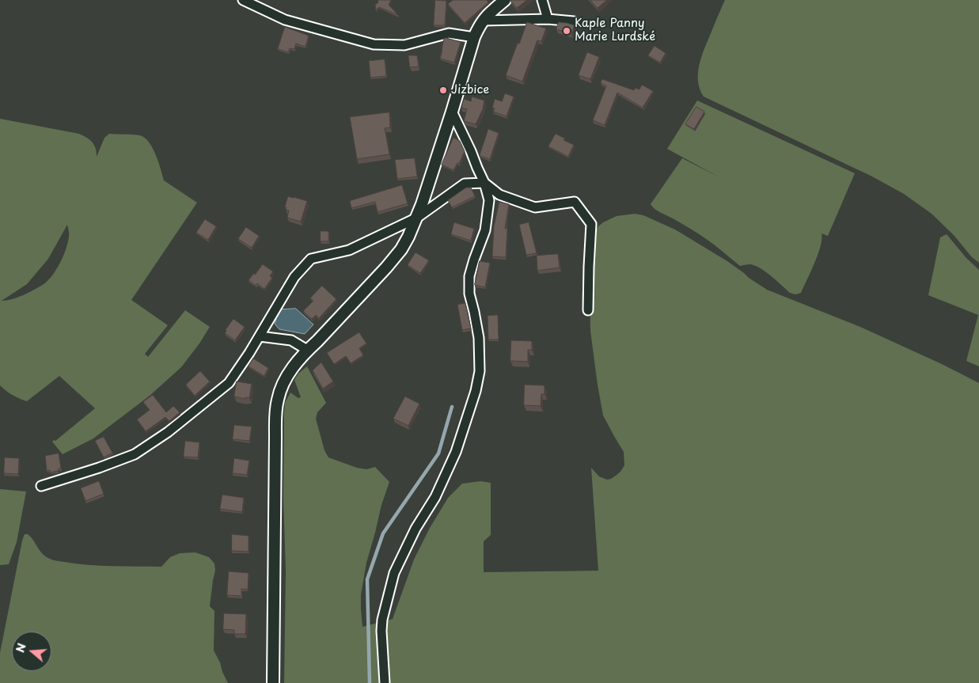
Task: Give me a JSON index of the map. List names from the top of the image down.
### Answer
{
  "places": ["Kaple Panny Marie Lurdské", "Jizbice"],
  "north": "left"
}
